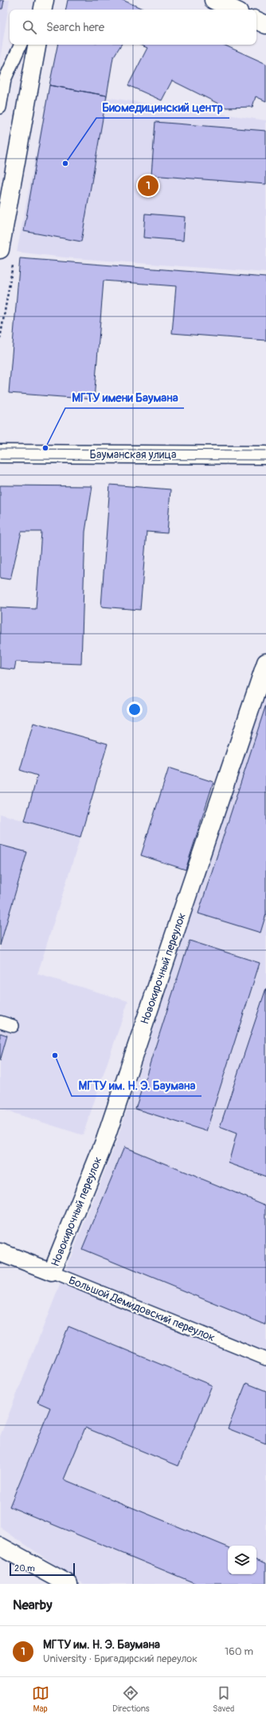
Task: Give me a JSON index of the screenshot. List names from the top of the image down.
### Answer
{
  "streets": {
    "street": ["Бауманская улица", "Новокирочный переулок", "Большой Демидовский переулок"]
  },
  "crossings": [
    ["Новокирочный переулок", "Большой Демидовский переулок"]
  ],
  "places": ["Биомедицинский центр", "МГТУ имени Баумана", "МГТУ им. Н. Э. Баумана"],
  "scale_bar": "20 m",
  "page": {
    "search": "Search here",
    "pins": "1",
    "scale": "20 m",
    "heading": "Nearby",
    "list": [
      {
        "mark": "1",
        "name": "МГТУ им. Н. Э. Баумана",
        "note": "University · Бригадирский переулок",
        "value": "160 m"
      }
    ],
    "nav": ["Map", "Directions", "Saved"]
  }
}
